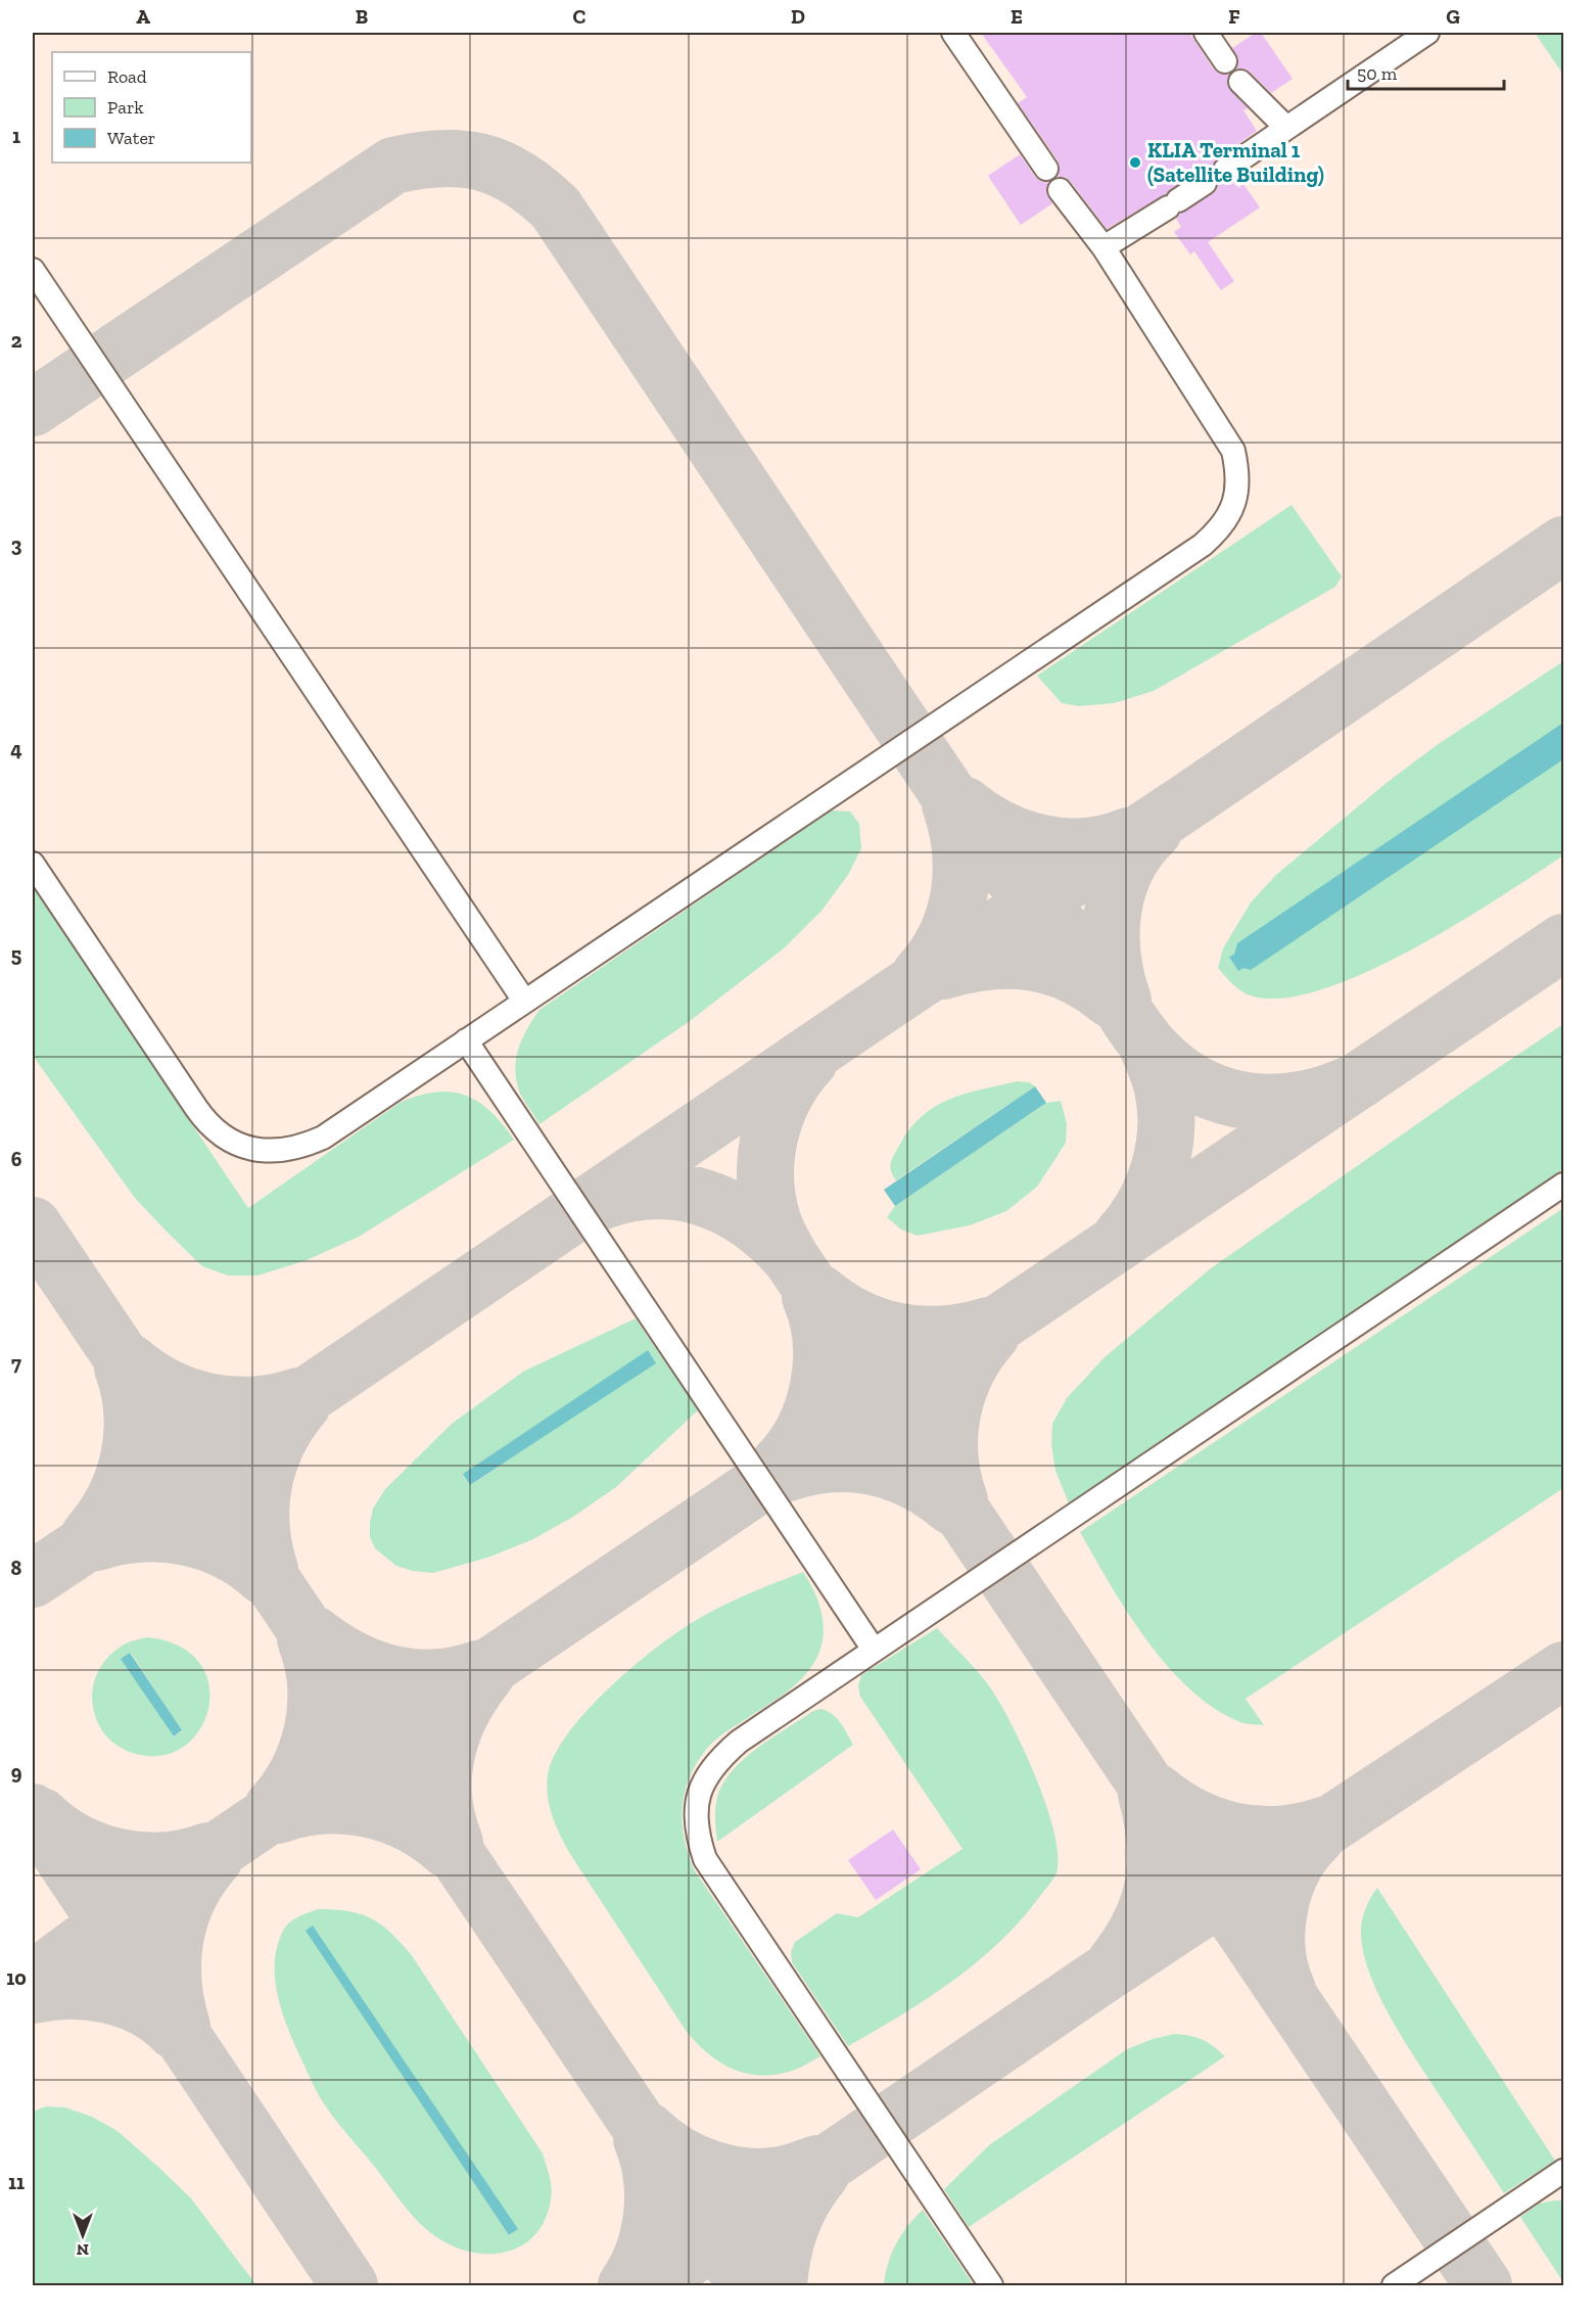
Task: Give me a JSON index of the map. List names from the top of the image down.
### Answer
{
  "places": ["KLIA Terminal 1 (Satellite Building)"],
  "legend": ["Road", "Park", "Water"],
  "scale_bar": "50 m",
  "north": "bottom",
  "grid": {
    "columns": [
      "A",
      "B",
      "C",
      "D",
      "E",
      "F",
      "G"
    ],
    "rows": [
      "1",
      "2",
      "3",
      "4",
      "5",
      "6",
      "7",
      "8",
      "9",
      "10",
      "11"
    ]
  }
}
